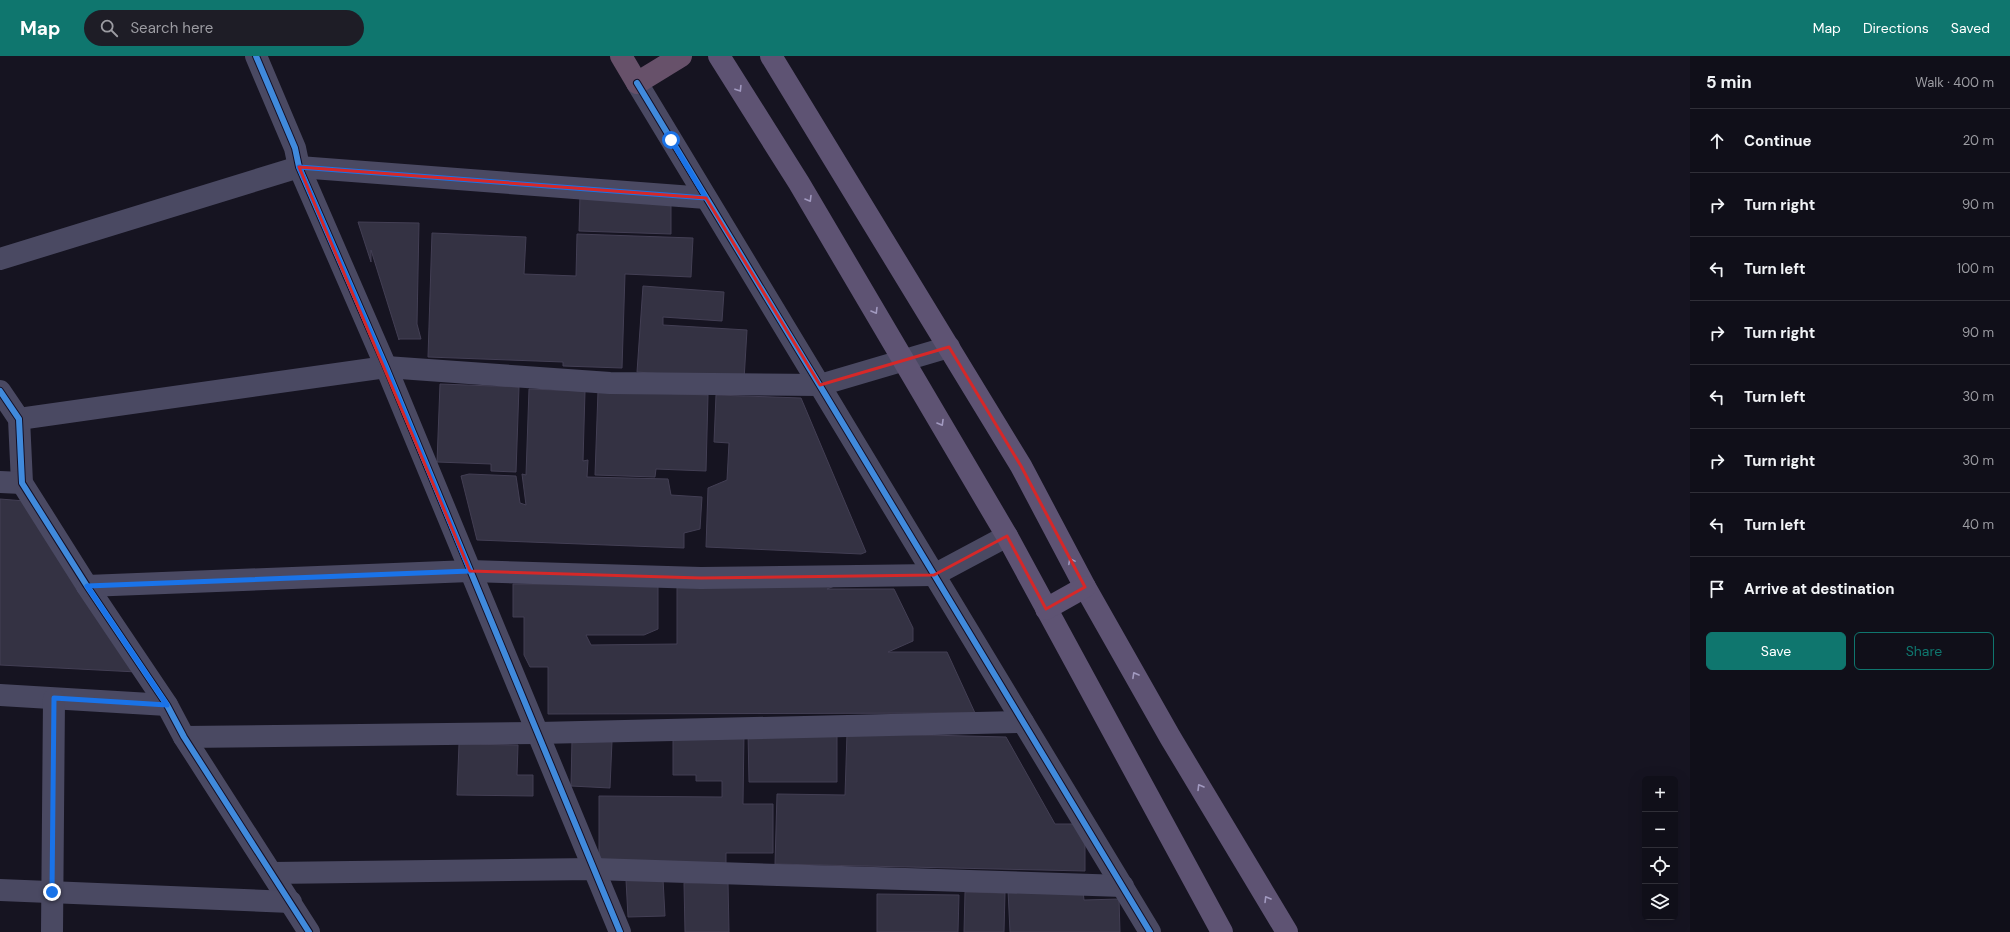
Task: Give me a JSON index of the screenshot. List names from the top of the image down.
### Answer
{
  "page": {
    "header": "Map",
    "search": "Search here",
    "nav": ["Map", "Directions", "Saved"],
    "heading": ["5 min", "Walk · 400 m"],
    "list": [
      ["Continue", "20 m"],
      ["Turn right", "90 m"],
      ["Turn left", "100 m"],
      ["Turn right", "90 m"],
      ["Turn left", "30 m"],
      ["Turn right", "30 m"],
      ["Turn left", "40 m"],
      "Arrive at destination"
    ],
    "buttons": ["Save", "Share"],
    "map_buttons": ["+", "−"]
  }
}
